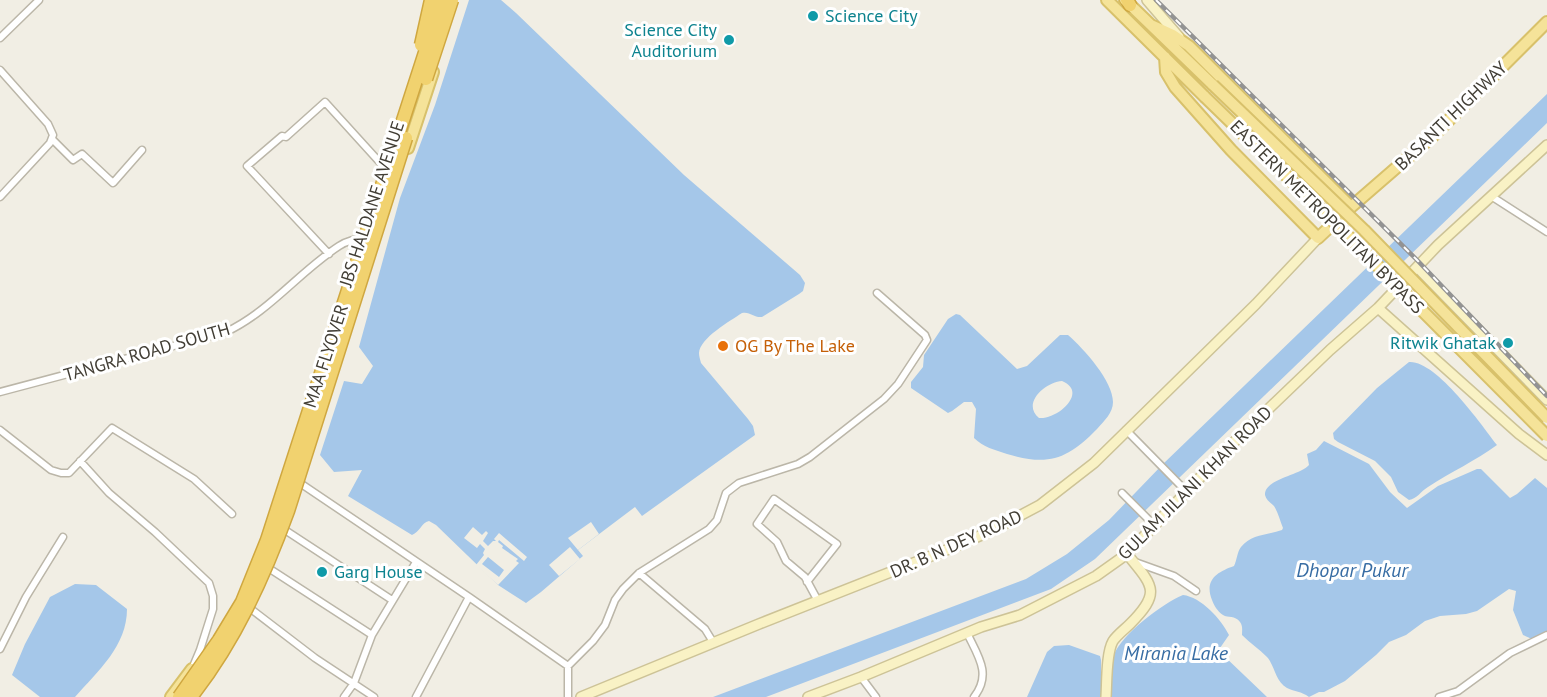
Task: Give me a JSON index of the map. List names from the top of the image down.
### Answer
{
  "streets": {
    "highway": ["MAA FLYOVER"],
    "main road": ["BASANTI HIGHWAY", "JBS HALDANE AVENUE", "EASTERN METROPOLITAN BYPASS"],
    "street": ["TANGRA ROAD SOUTH", "GULAM JILANI KHAN ROAD", "DR. B N DEY ROAD"]
  },
  "crossings": [
    ["BASANTI HIGHWAY", "DR. B N DEY ROAD"],
    ["JBS HALDANE AVENUE", "TANGRA ROAD SOUTH"],
    ["JBS HALDANE AVENUE", "MAA FLYOVER"]
  ],
  "water": ["Dhopar Pukur", "Mirania Lake"],
  "places": [
    "Science City",
    "Science City Auditorium",
    "Ritwik Ghatak",
    "OG By The Lake",
    "Garg House"
  ]
}
